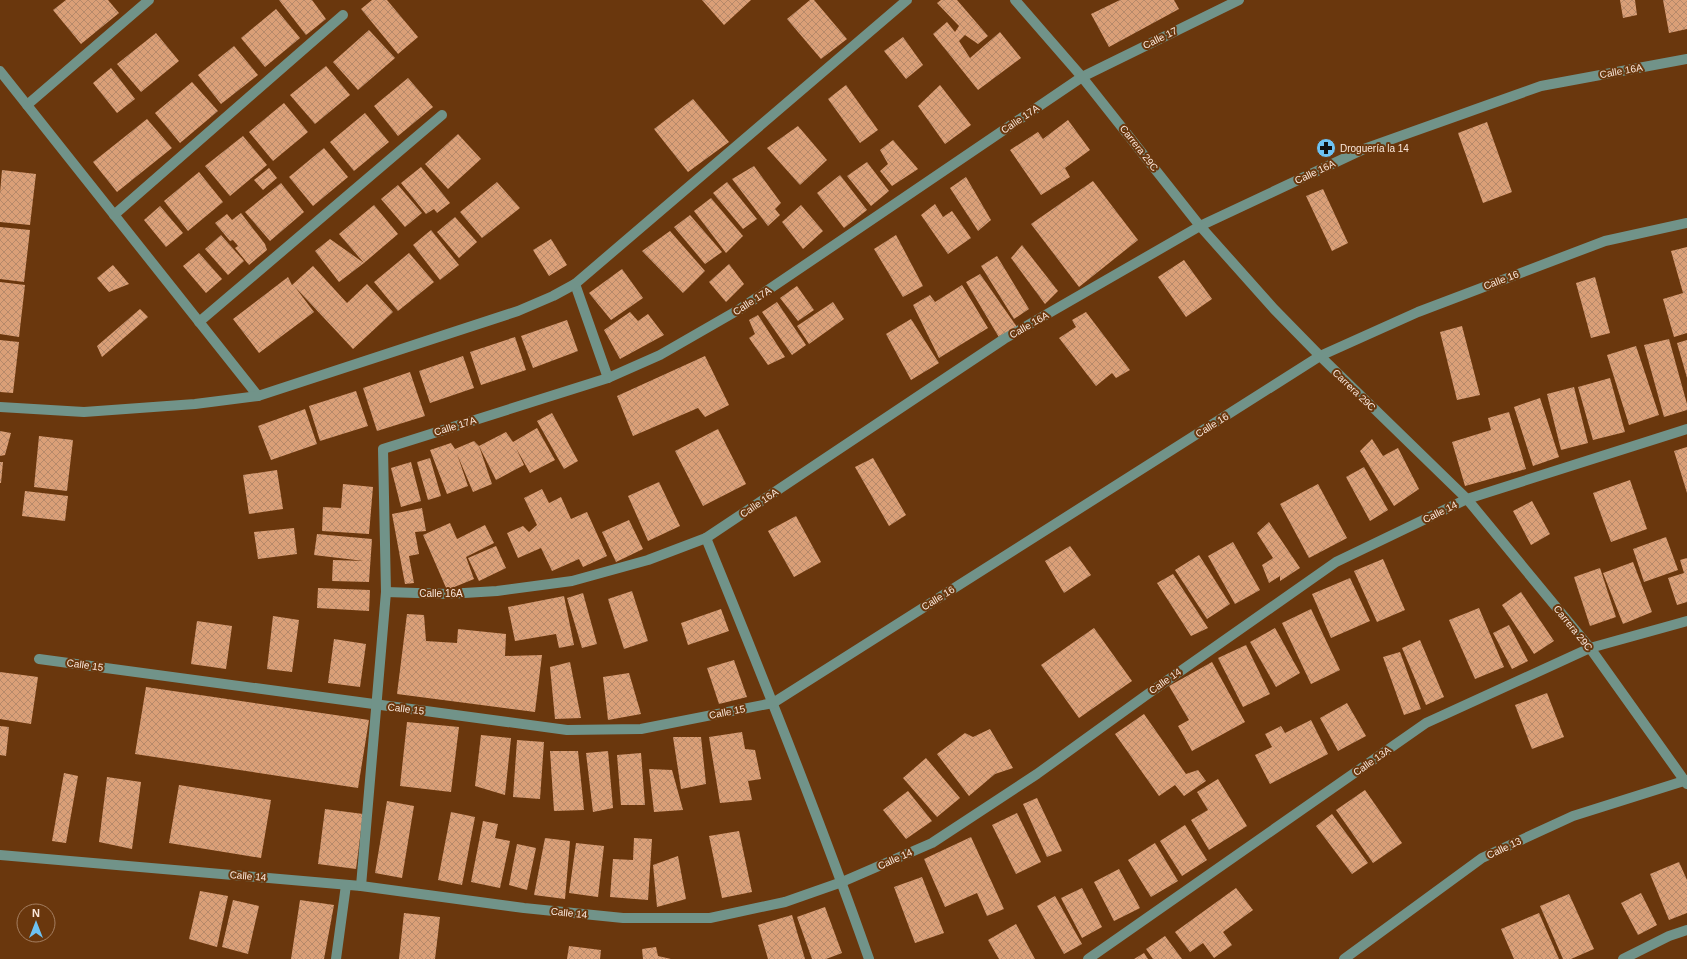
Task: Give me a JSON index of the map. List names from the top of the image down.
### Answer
{
  "streets": {
    "street": [
      "Calle 17",
      "Calle 16A",
      "Calle 17A",
      "Carrera 29C",
      "Calle 16",
      "Calle 14",
      "Calle 15",
      "Calle 13A",
      "Calle 13"
    ]
  },
  "crossings": [
    ["Calle 17", "Calle 17A"],
    ["Calle 17", "Carrera 29C"],
    ["Calle 16A", "Calle 17A"],
    ["Calle 16A", "Carrera 29C"],
    ["Calle 17A", "Carrera 29C"],
    ["Carrera 29C", "Calle 16"],
    ["Carrera 29C", "Calle 14"],
    ["Carrera 29C", "Calle 13A"],
    ["Carrera 29C", "Calle 13"],
    ["Calle 16", "Calle 15"]
  ],
  "places": {
    "pharmacy": ["Droguería la 14"]
  },
  "north": "top"
}
